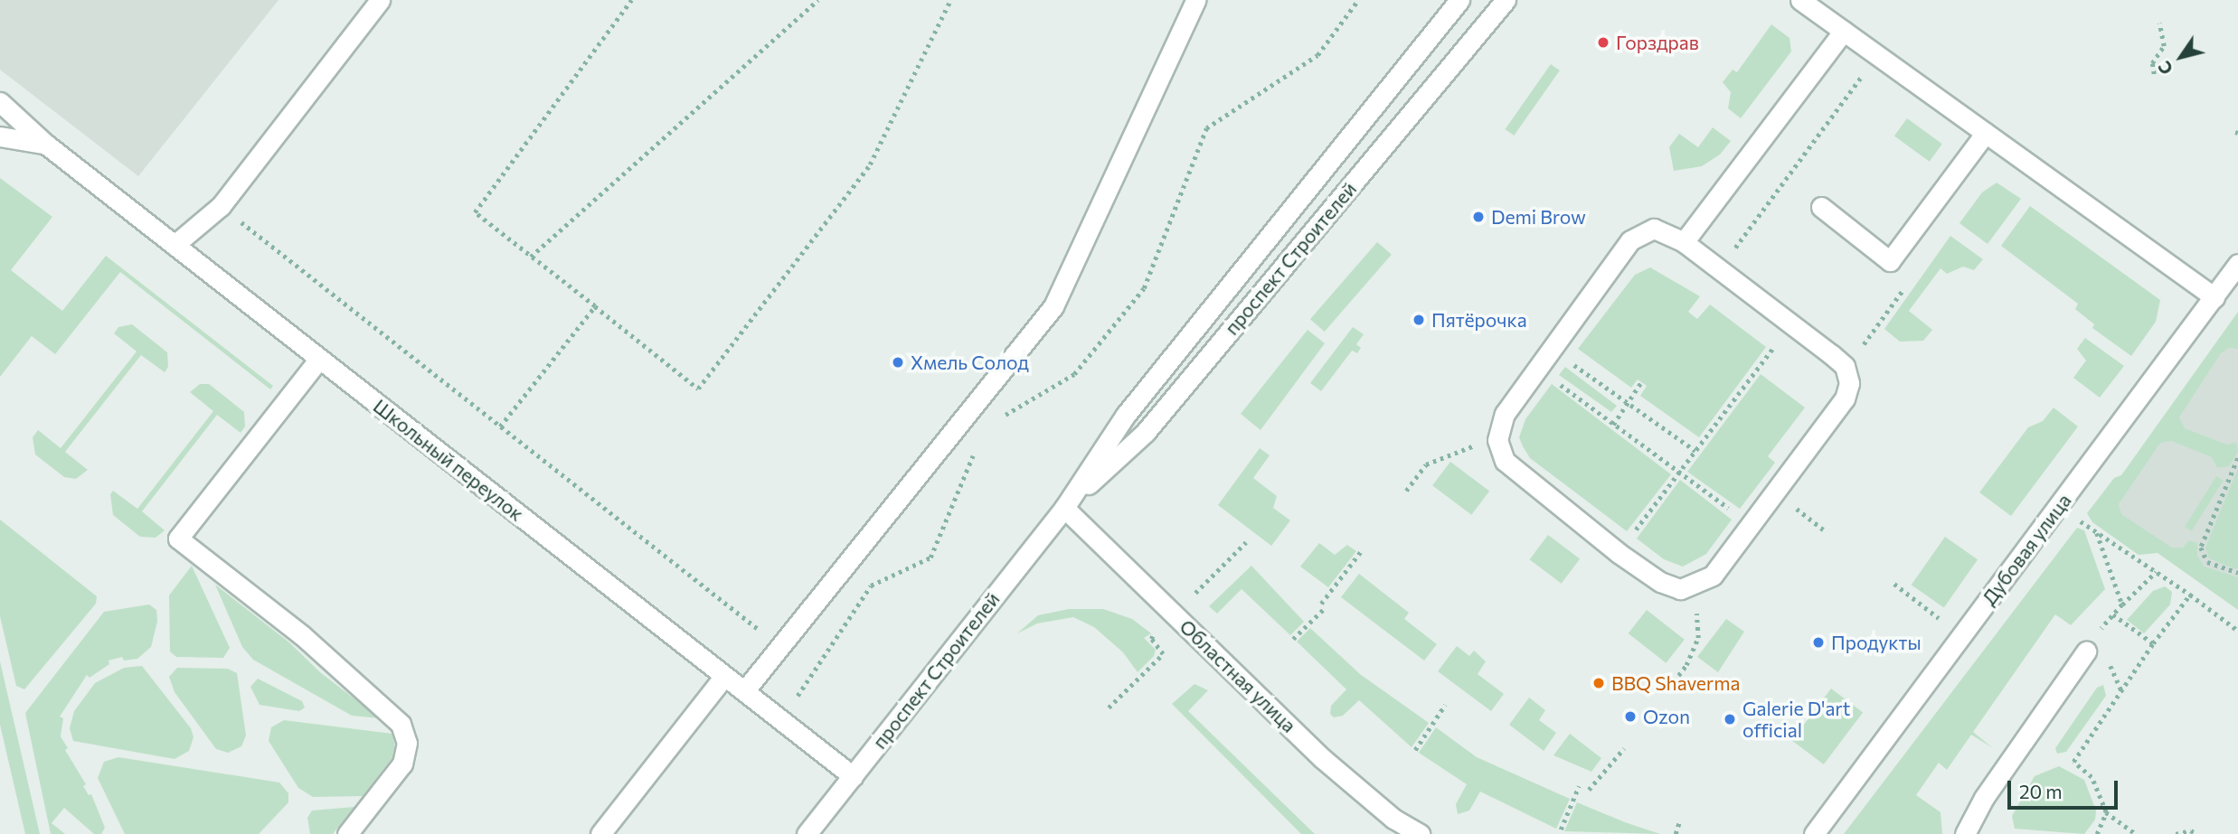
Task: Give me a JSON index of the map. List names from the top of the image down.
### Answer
{
  "streets": {
    "street": [
      "проспект Строителей",
      "Школьный переулок",
      "Дубовая улица",
      "Областная улица"
    ]
  },
  "crossings": [
    ["проспект Строителей", "Школьный переулок"],
    ["проспект Строителей", "Областная улица"]
  ],
  "places": [
    "Горздрав",
    "Demi Brow",
    "Пятёрочка",
    "Хмель Солод",
    "Продукты",
    "BBQ Shaverma",
    "Ozon",
    "Galerie D'art official"
  ],
  "scale_bar": "20 m",
  "north": "bottom left"
}
